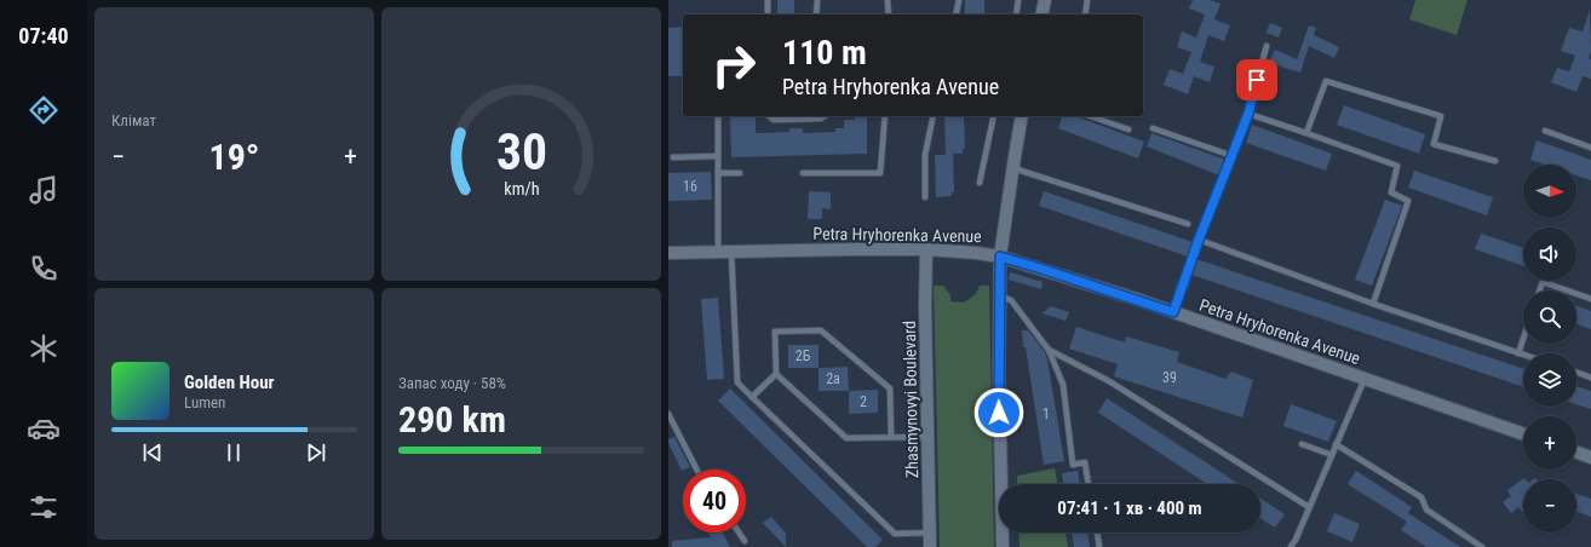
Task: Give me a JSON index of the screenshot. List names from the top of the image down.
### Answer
{
  "streets": {
    "main road": ["Petra Hryhorenka Аvenue", "Zhasmynovyi Boulevard"]
  },
  "crossings": [
    ["Petra Hryhorenka Аvenue", "Zhasmynovyi Boulevard"]
  ],
  "house_numbers": [
    "16",
    "2Б",
    "39",
    "2а",
    "2",
    "1"
  ],
  "north": "right",
  "page": {
    "tabs": "07:40",
    "tile": [
      "Клімат",
      ["Запас ходу · 58%", "290 km"]
    ],
    "turn": ["110 m", "Petra Hryhorenka Аvenue"],
    "heat": ["−", "19°", "+"],
    "map_buttons": ["+", "−"],
    "song": ["Golden Hour", "Lumen"],
    "limit": "40",
    "trip": "07:41 · 1 хв · 400 m",
    "gauge": ["30", "km/h"]
  }
}
